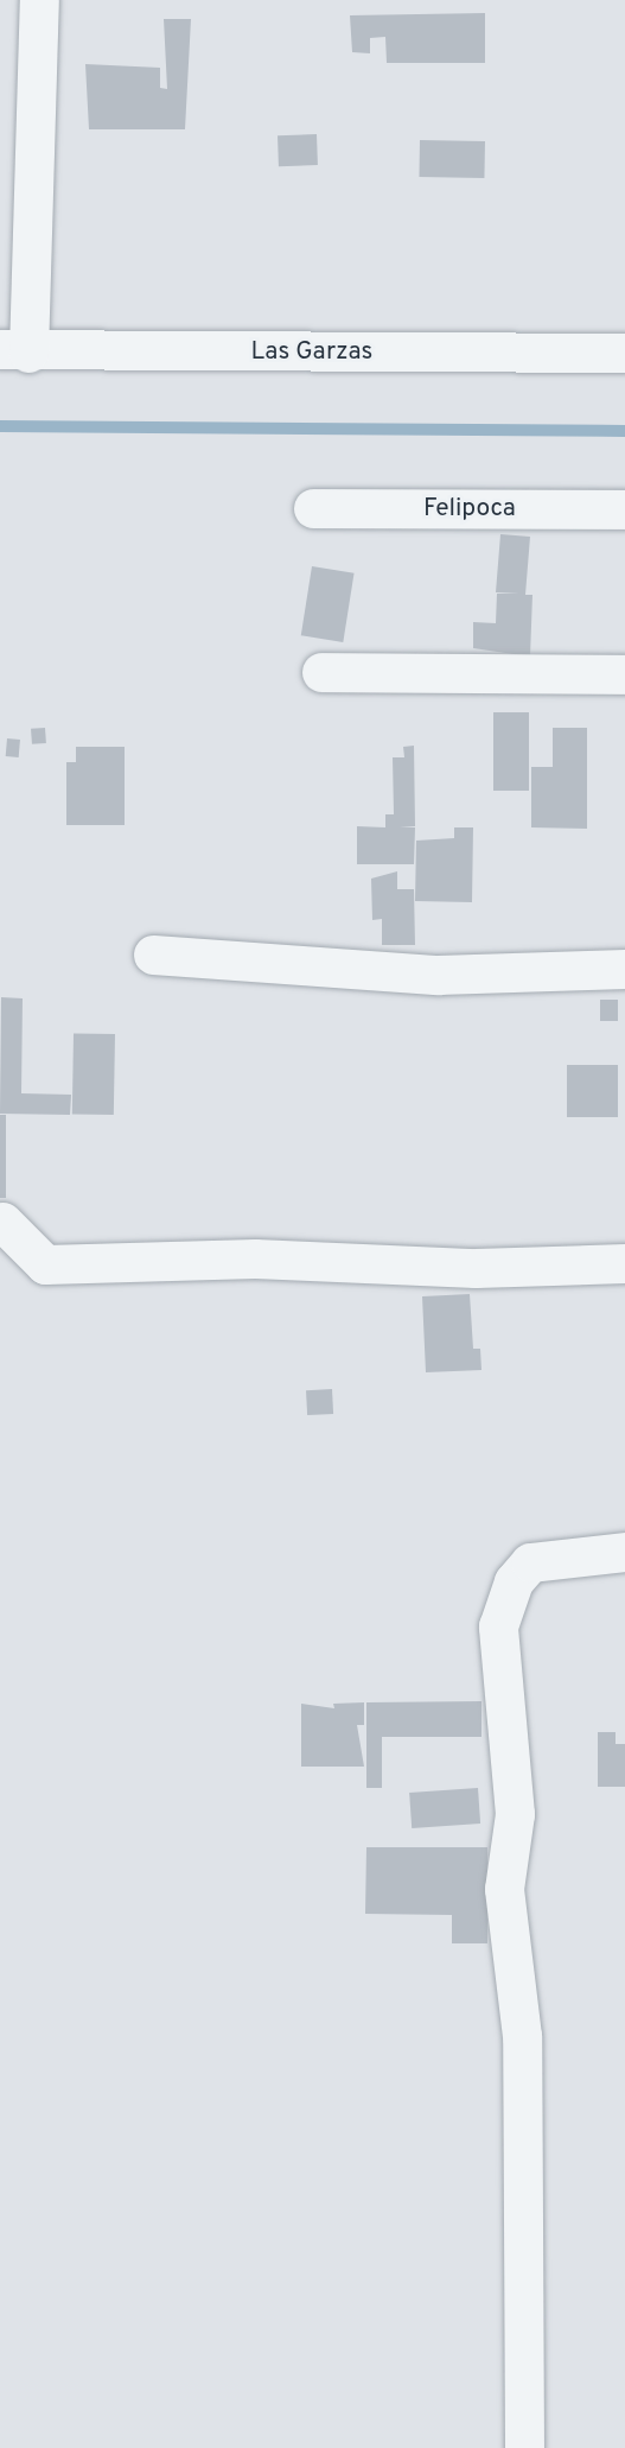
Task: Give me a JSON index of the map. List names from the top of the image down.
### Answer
{
  "streets": {
    "street": ["Las Garzas", "Felipoca"]
  }
}
